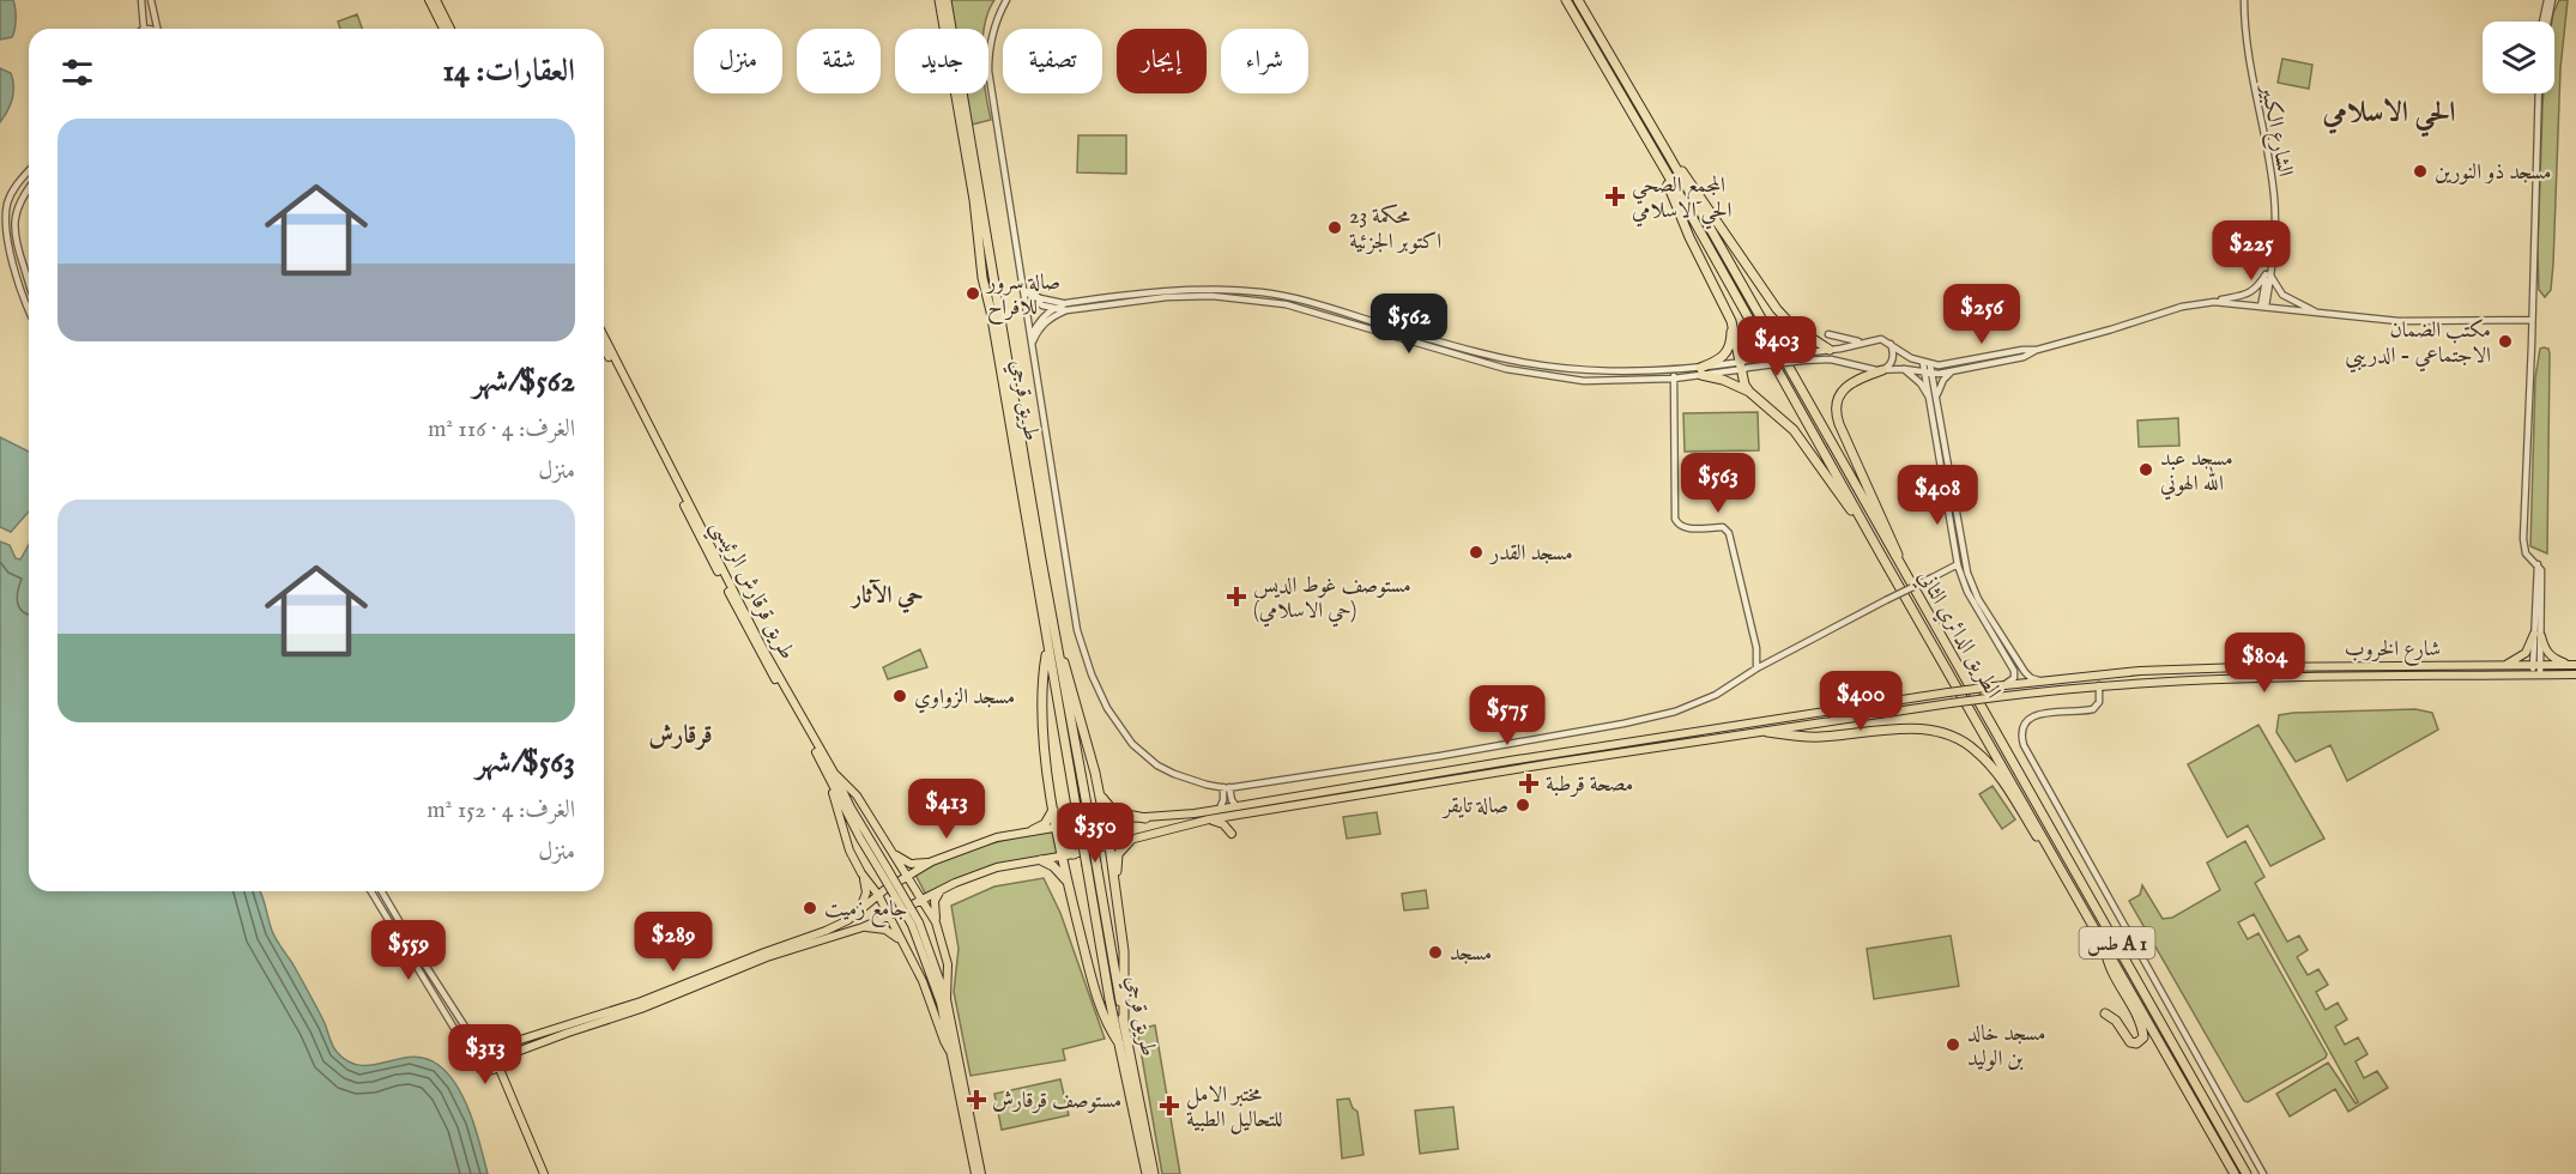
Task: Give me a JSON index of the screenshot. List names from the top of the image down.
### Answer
{
  "streets": {
    "highway": ["طريق قرجي", "الطريق الدائري الثاني", "طس A 1"],
    "main road": ["طريق قرقارش الرئيسي", "شارع الخروب"],
    "street": ["الشارع الكبير"]
  },
  "districts": ["الحي الاسلامي", "حي الآثار", "قرقارش"],
  "places": {
    "other": [
      "مسجد ذو النورين",
      "محكمة 23 اكتوبر الجزئية",
      "صالة سرور للافراح",
      "مكتب الضمان الاجتماعي - الدريبي",
      "مسجد عبد الله الهوني",
      "مسجد القدر",
      "مسجد الزواوي",
      "صالة تايقر",
      "جامع زميت",
      "مسجد",
      "مسجد خالد بن الوليد"
    ],
    "health": [
      "المجمع الصحي الحي الاسلامي",
      "مستوصف غوط الديس (حي الاسلامي)",
      "مصحة قرطبة",
      "مستوصف قرقارش",
      "مختبر الامل للتحاليل الطبية"
    ]
  },
  "page": {
    "chip": [
      "شراء",
      "إيجار",
      "تصفية",
      "جديد",
      "شقة",
      "منزل"
    ],
    "heading": "العقارات: 14",
    "list": [
      {
        "name": "$562/شهر",
        "note": "الغرف: 4 · 116 m² · منزل"
      },
      {
        "name": "$563/شهر",
        "note": "الغرف: 4 · 152 m² · منزل"
      }
    ],
    "price": [
      "$225",
      "$256",
      "$562",
      "$403",
      "$563",
      "$408",
      "$804",
      "$400",
      "$575",
      "$413",
      "$350",
      "$289",
      "$559",
      "$313"
    ]
  }
}
